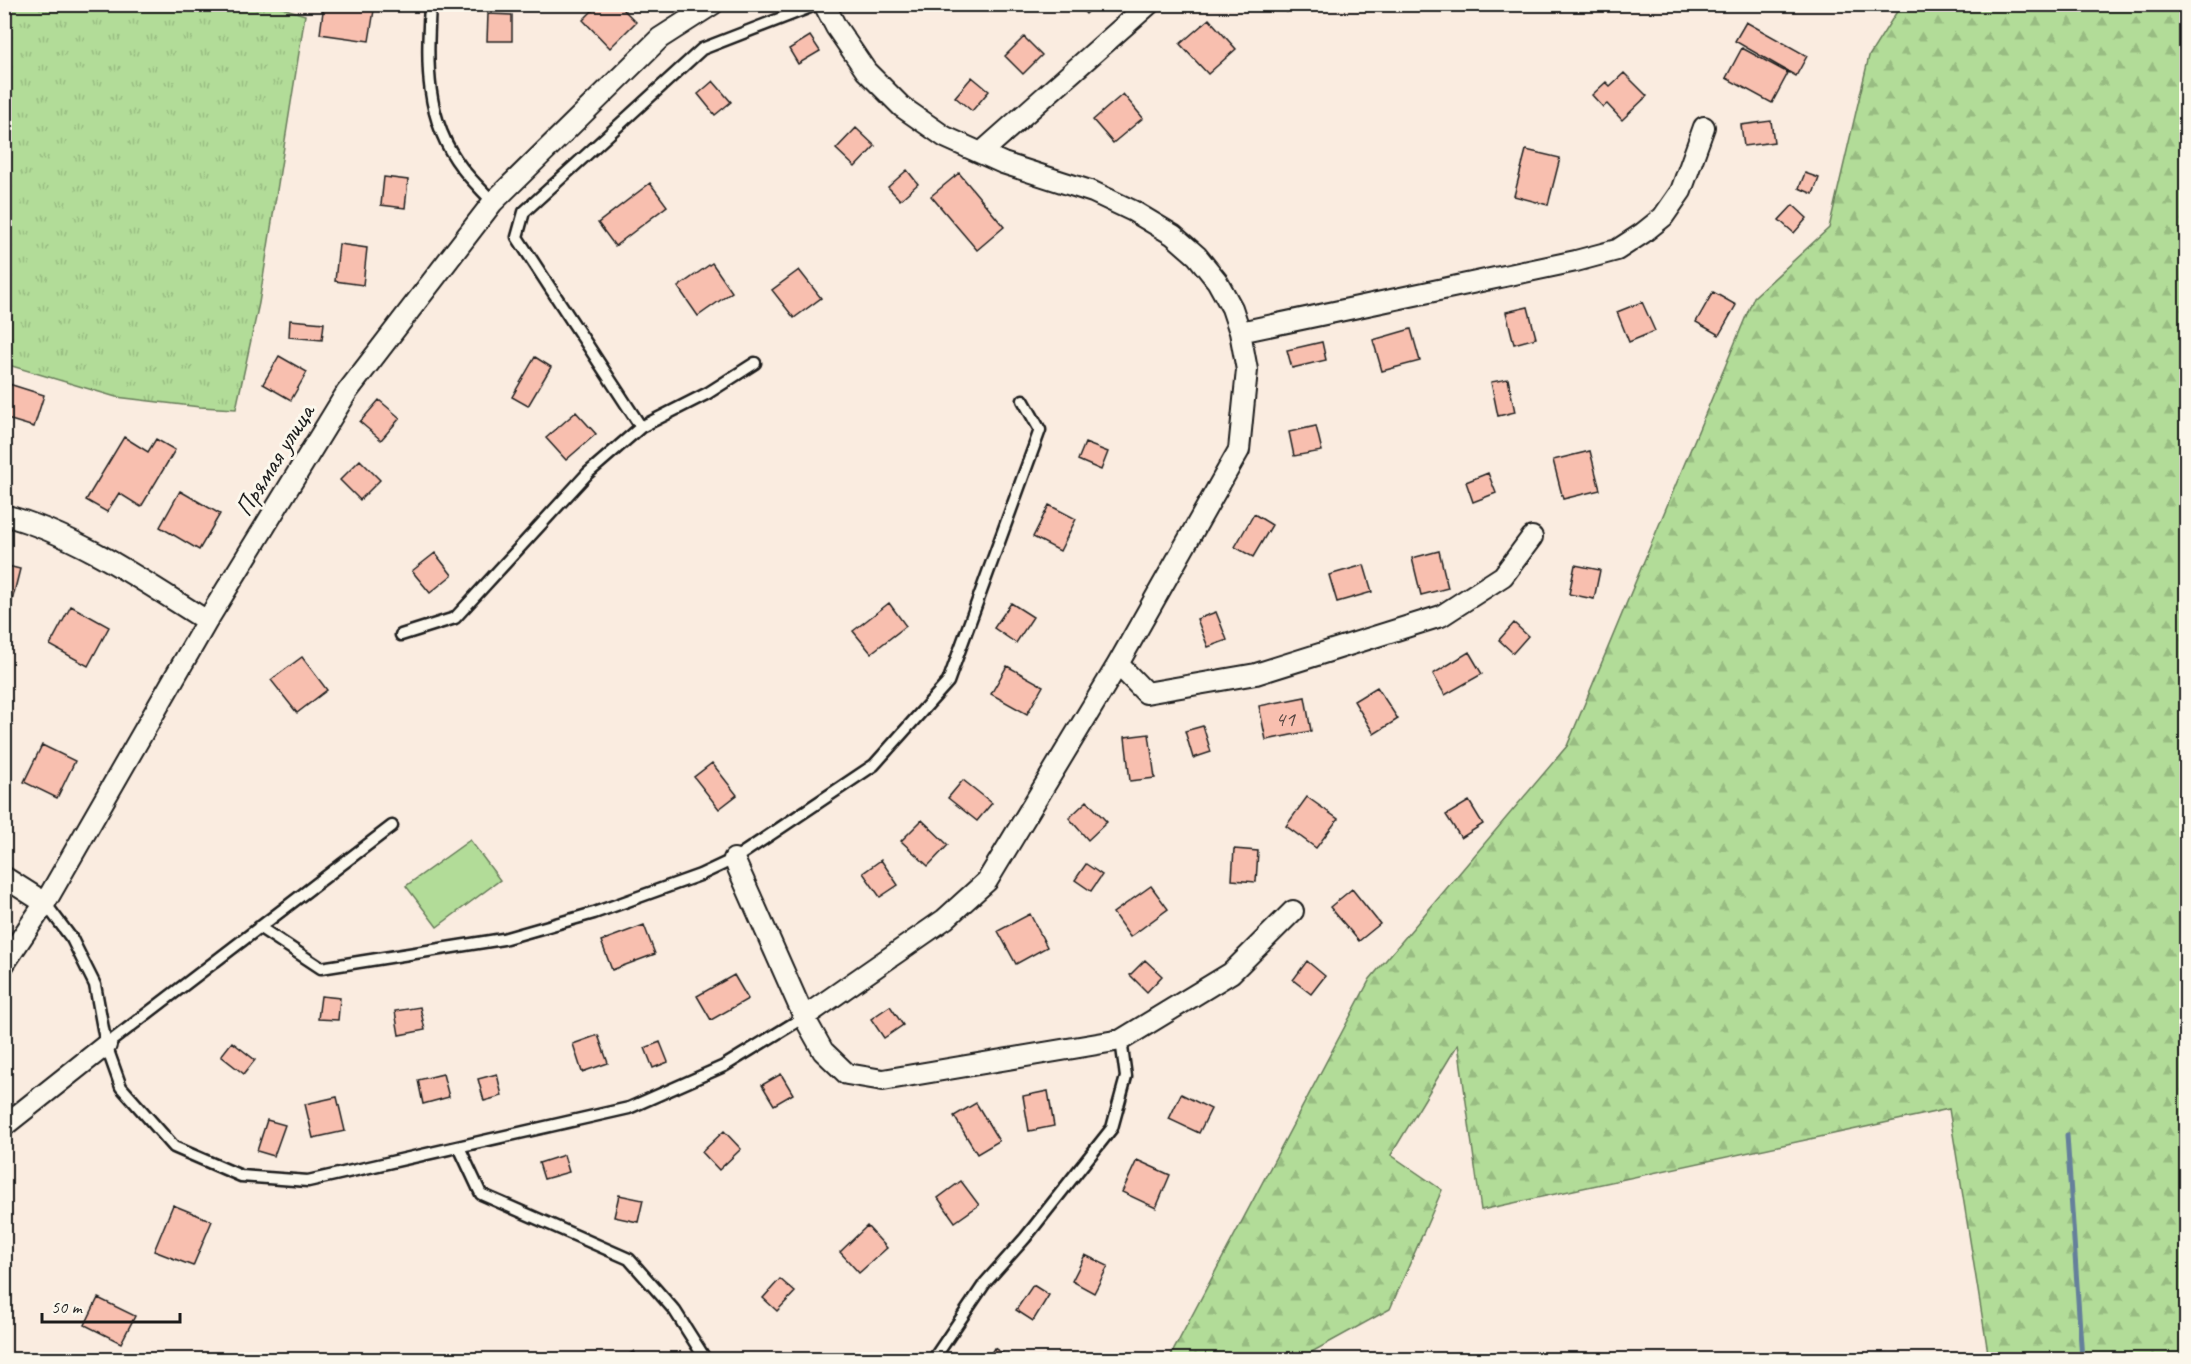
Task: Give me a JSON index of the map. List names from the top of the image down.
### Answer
{
  "streets": {
    "street": ["Прямая улица"]
  },
  "house_numbers": ["41"],
  "scale_bar": "50 m"
}
